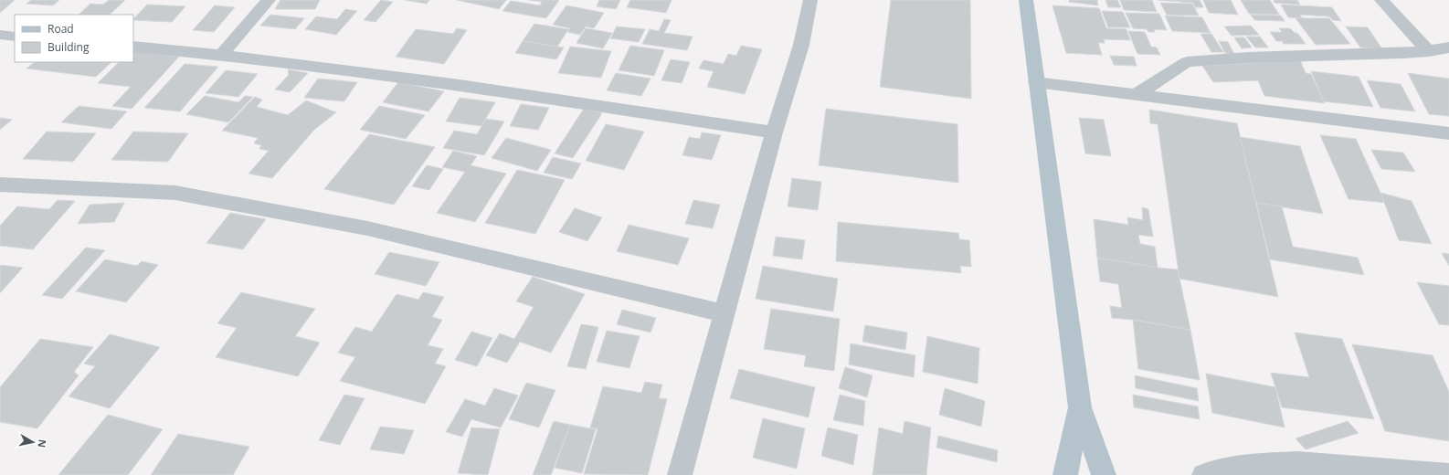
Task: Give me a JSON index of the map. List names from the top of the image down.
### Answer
{
  "legend": ["Road", "Building"],
  "north": "right"
}
